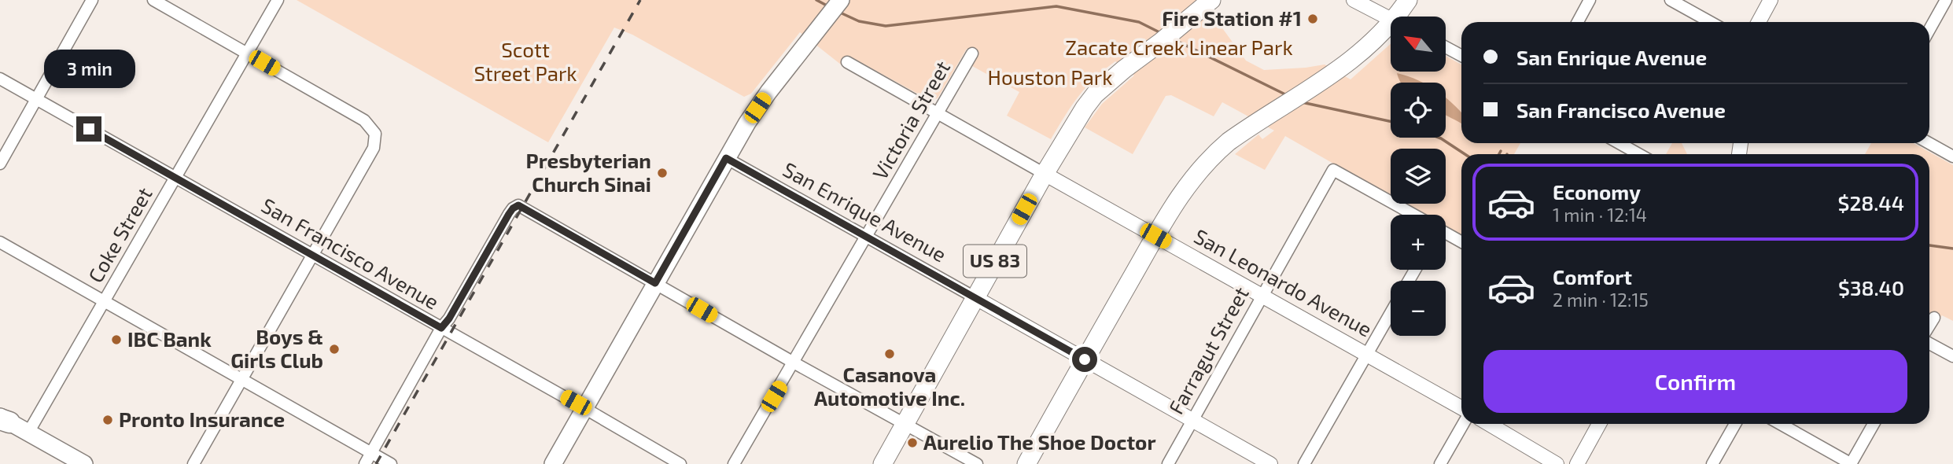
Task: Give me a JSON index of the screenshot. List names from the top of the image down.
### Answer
{
  "streets": {
    "main road": ["US 83"],
    "street": [
      "Victoria Street",
      "San Enrique Avenue",
      "Coke Street",
      "San Francisco Avenue",
      "San Leonardo Avenue",
      "Farragut Street"
    ]
  },
  "crossings": [
    ["Victoria Street", "San Enrique Avenue"],
    ["Victoria Street", "San Leonardo Avenue"],
    ["San Enrique Avenue", "US 83"],
    ["San Enrique Avenue", "Farragut Street"],
    ["Coke Street", "San Francisco Avenue"],
    ["US 83", "San Leonardo Avenue"],
    ["San Leonardo Avenue", "Farragut Street"]
  ],
  "parks": ["Zacate Creek Linear Park", "Scott Street Park", "Houston Park"],
  "places": [
    "Fire Station #1",
    "Presbyterian Church Sinai",
    "IBC Bank",
    "Boys & Girls Club",
    "Casanova Automotive Inc.",
    "Pronto Insurance",
    "Aurelio The Shoe Doctor"
  ],
  "north": "top left",
  "page": {
    "map_buttons": ["+", "−"],
    "banner": ["San Enrique Avenue", "San Francisco Avenue"],
    "bubble": "3 min",
    "list": [
      {
        "name": "Economy",
        "note": "1 min · 12:14",
        "value": "$28.44"
      },
      {
        "name": "Comfort",
        "note": "2 min · 12:15",
        "value": "$38.40"
      }
    ],
    "buttons": "Confirm"
  }
}
